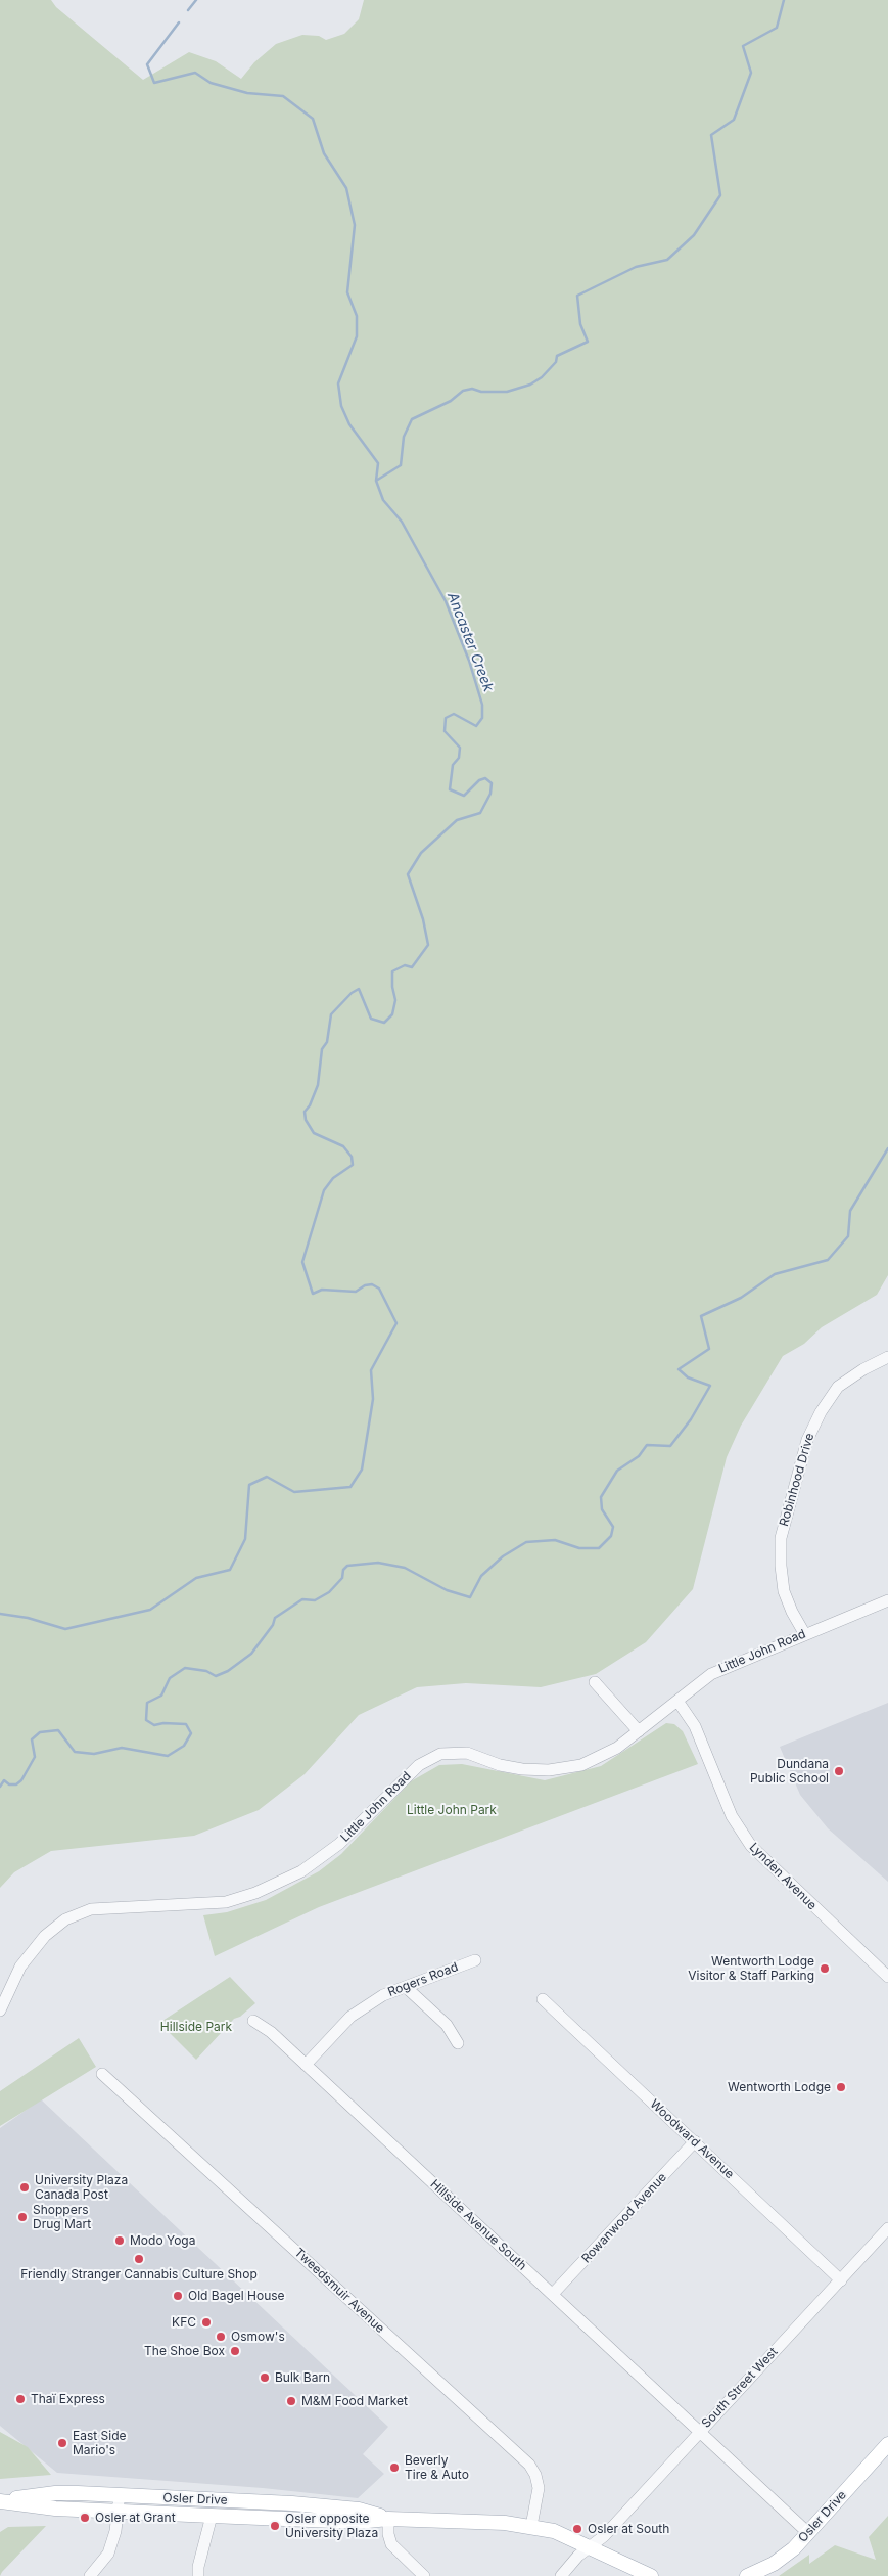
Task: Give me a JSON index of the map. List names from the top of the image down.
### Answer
{
  "streets": {
    "main road": ["Osler Drive"],
    "street": [
      "Robinhood Drive",
      "Little John Road",
      "Lynden Avenue",
      "Rogers Road",
      "Woodward Avenue",
      "Rowanwood Avenue",
      "Hillside Avenue South",
      "Tweedsmuir Avenue",
      "South Street West"
    ]
  },
  "crossings": [
    ["Robinhood Drive", "Little John Road"],
    ["Little John Road", "Lynden Avenue"],
    ["Rogers Road", "Hillside Avenue South"],
    ["Woodward Avenue", "Rowanwood Avenue"],
    ["Woodward Avenue", "South Street West"],
    ["Rowanwood Avenue", "Hillside Avenue South"],
    ["Hillside Avenue South", "South Street West"],
    ["Hillside Avenue South", "Osler Drive"],
    ["Tweedsmuir Avenue", "Osler Drive"],
    ["South Street West", "Osler Drive"]
  ],
  "water": ["Ancaster Creek"],
  "parks": ["Little John Park", "Hillside Park"],
  "places": [
    "Dundana Public School",
    "Wentworth Lodge Visitor & Staff Parking",
    "Wentworth Lodge",
    "University Plaza Canada Post",
    "Shoppers Drug Mart",
    "Modo Yoga",
    "Friendly Stranger Cannabis Culture Shop",
    "Old Bagel House",
    "KFC",
    "Osmow's",
    "The Shoe Box",
    "Bulk Barn",
    "Thaï Express",
    "M&M Food Market",
    "East Side Mario's",
    "Beverly Tire & Auto",
    "Osler at Grant",
    "Osler opposite University Plaza",
    "Osler at South"
  ]
}
